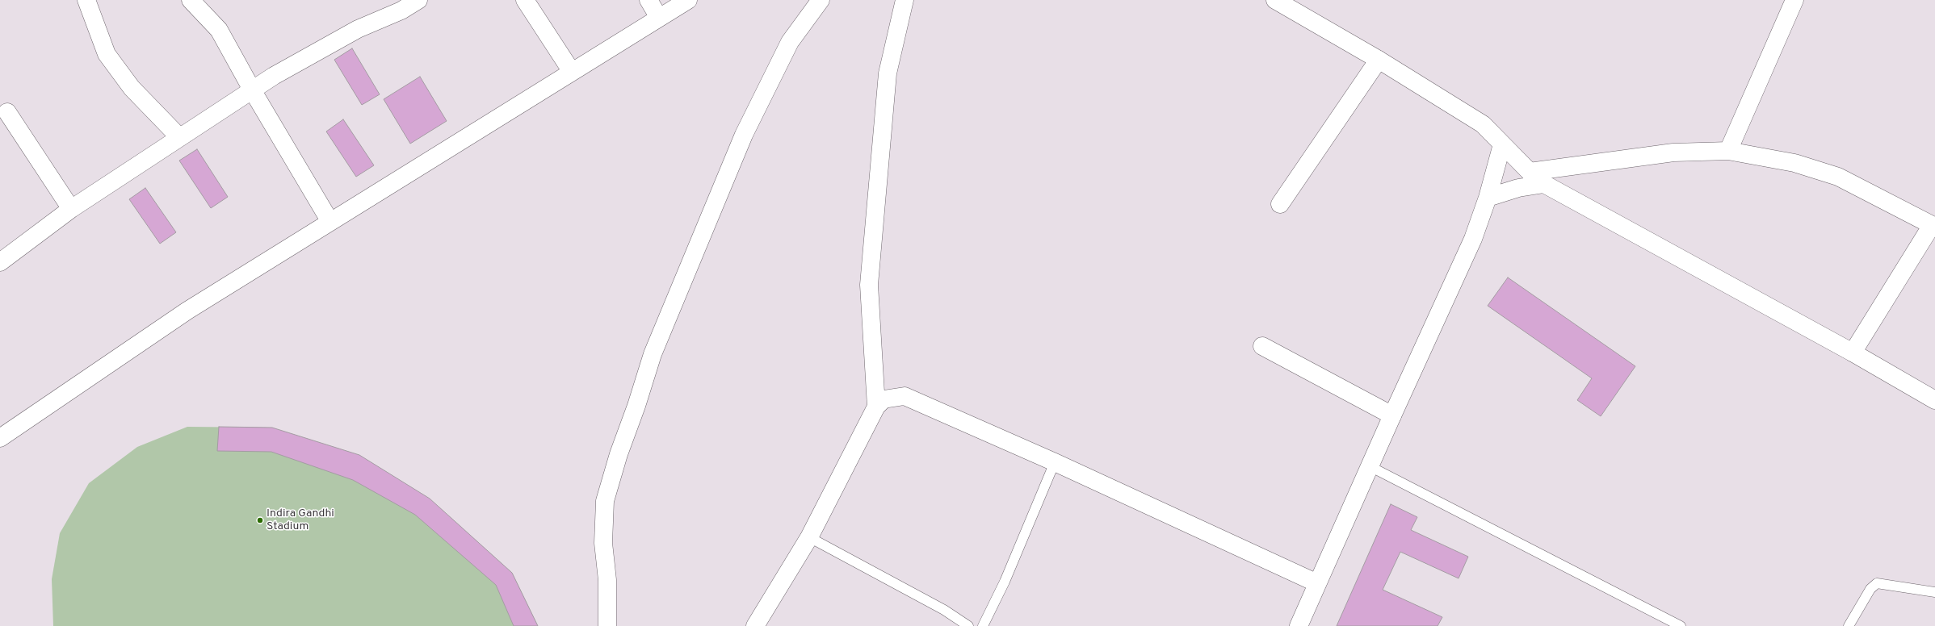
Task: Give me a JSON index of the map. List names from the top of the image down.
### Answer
{
  "places": ["Indira Gandhi Stadium"]
}
